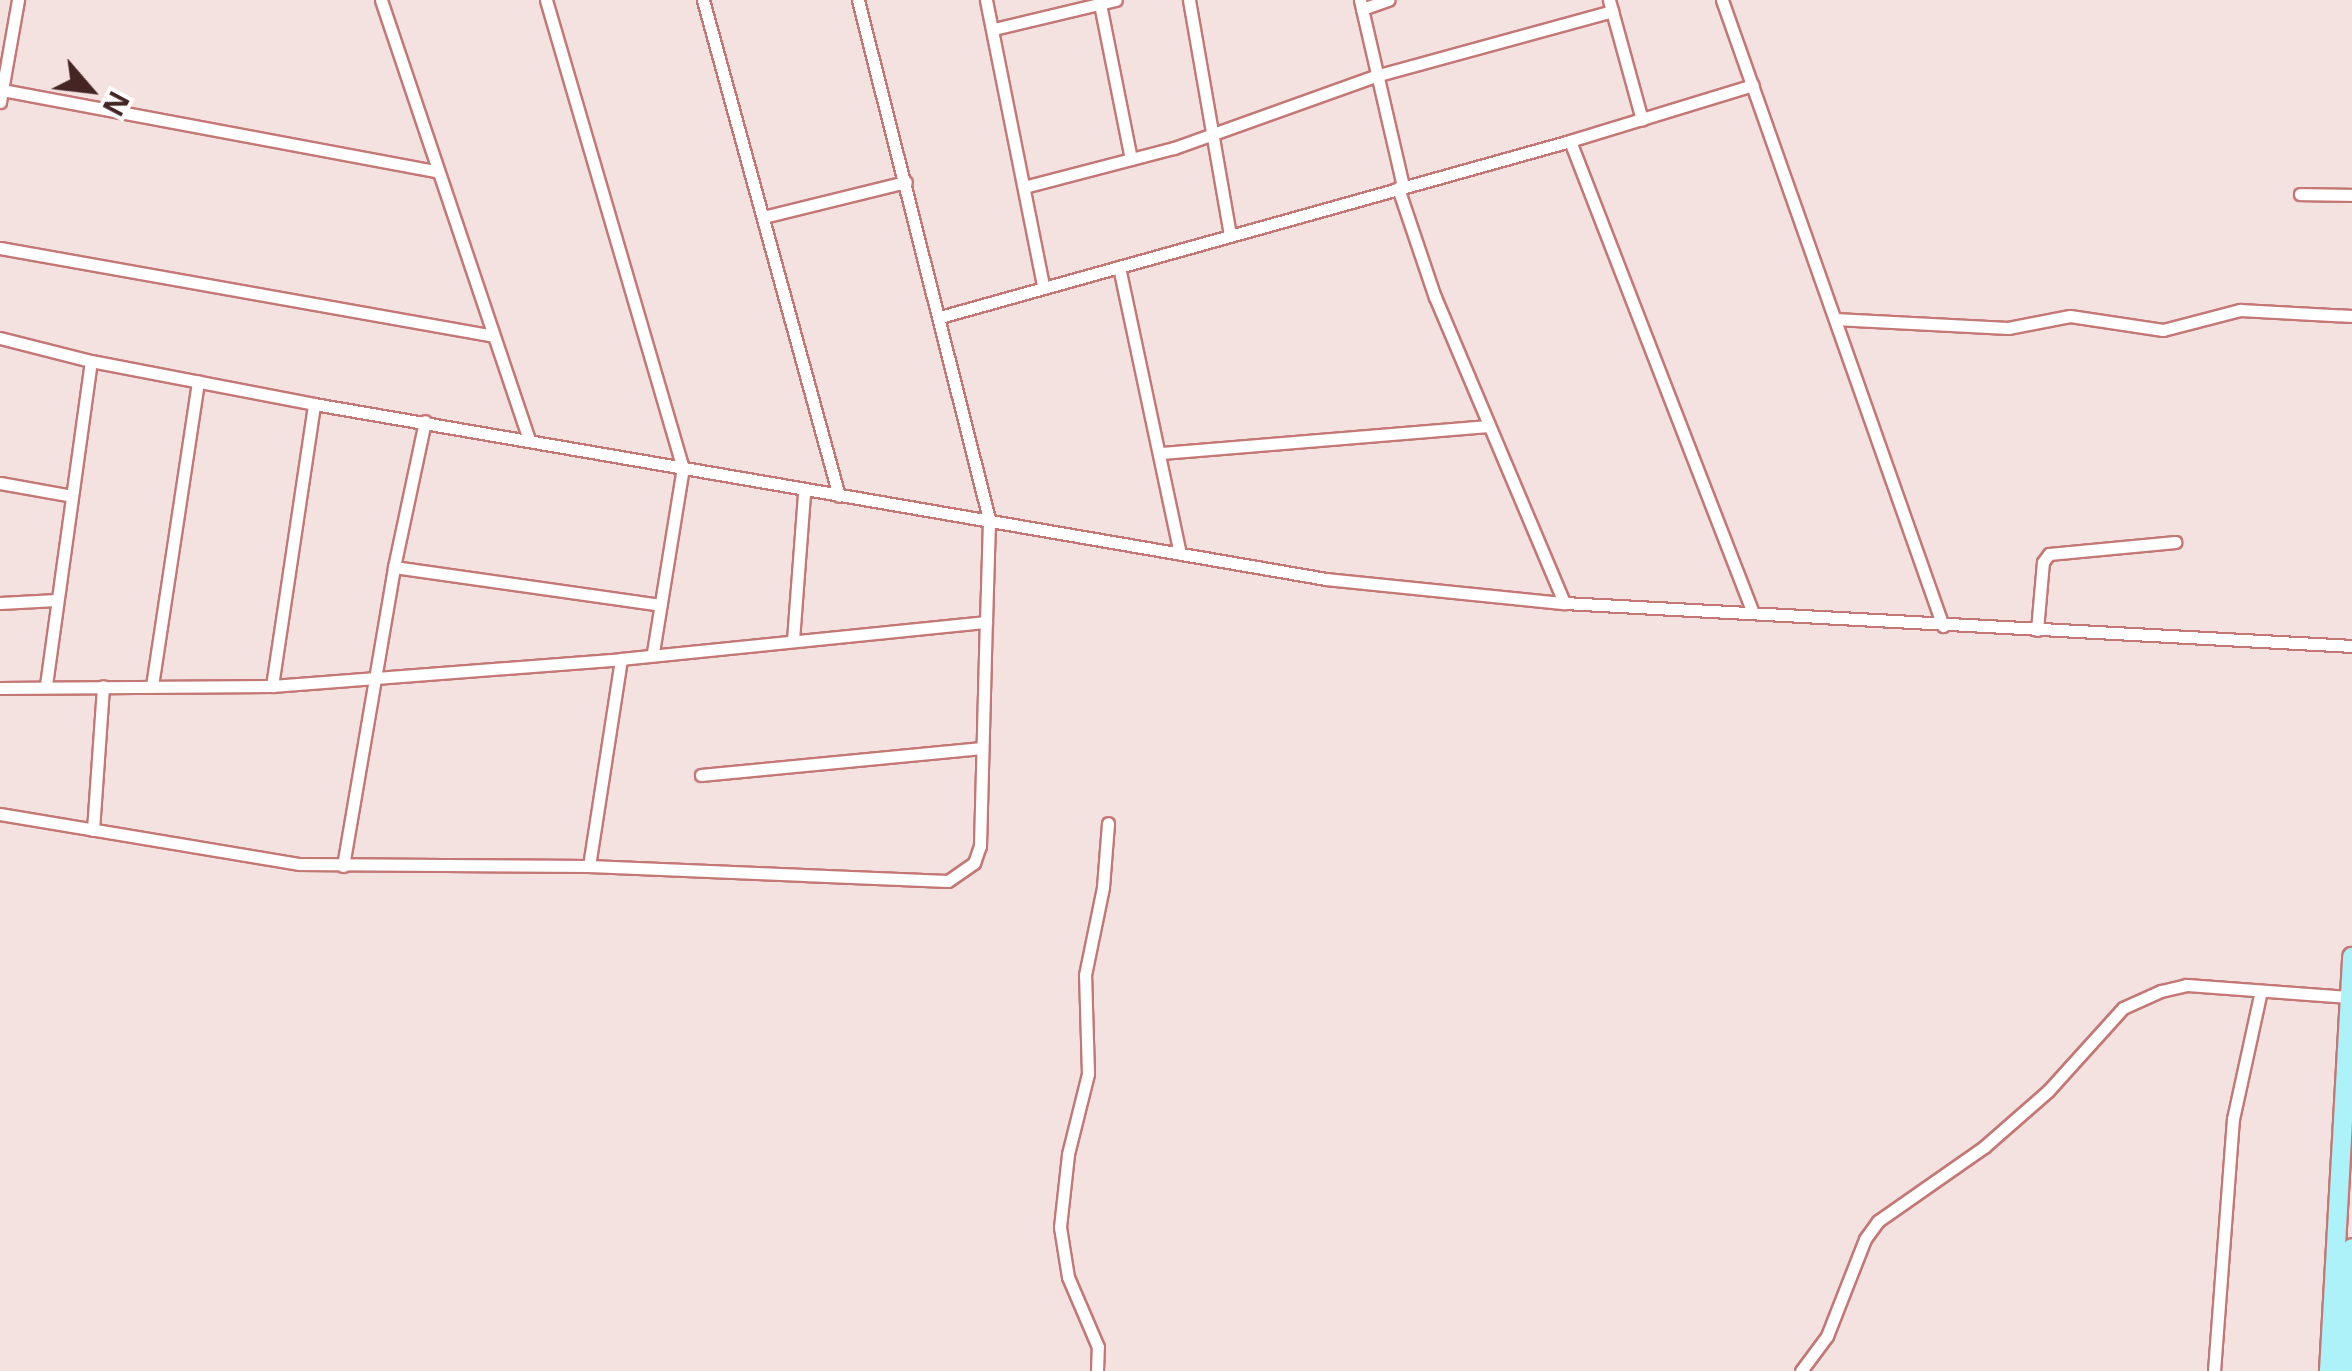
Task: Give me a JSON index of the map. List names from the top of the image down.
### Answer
{
  "north": "bottom right"
}
